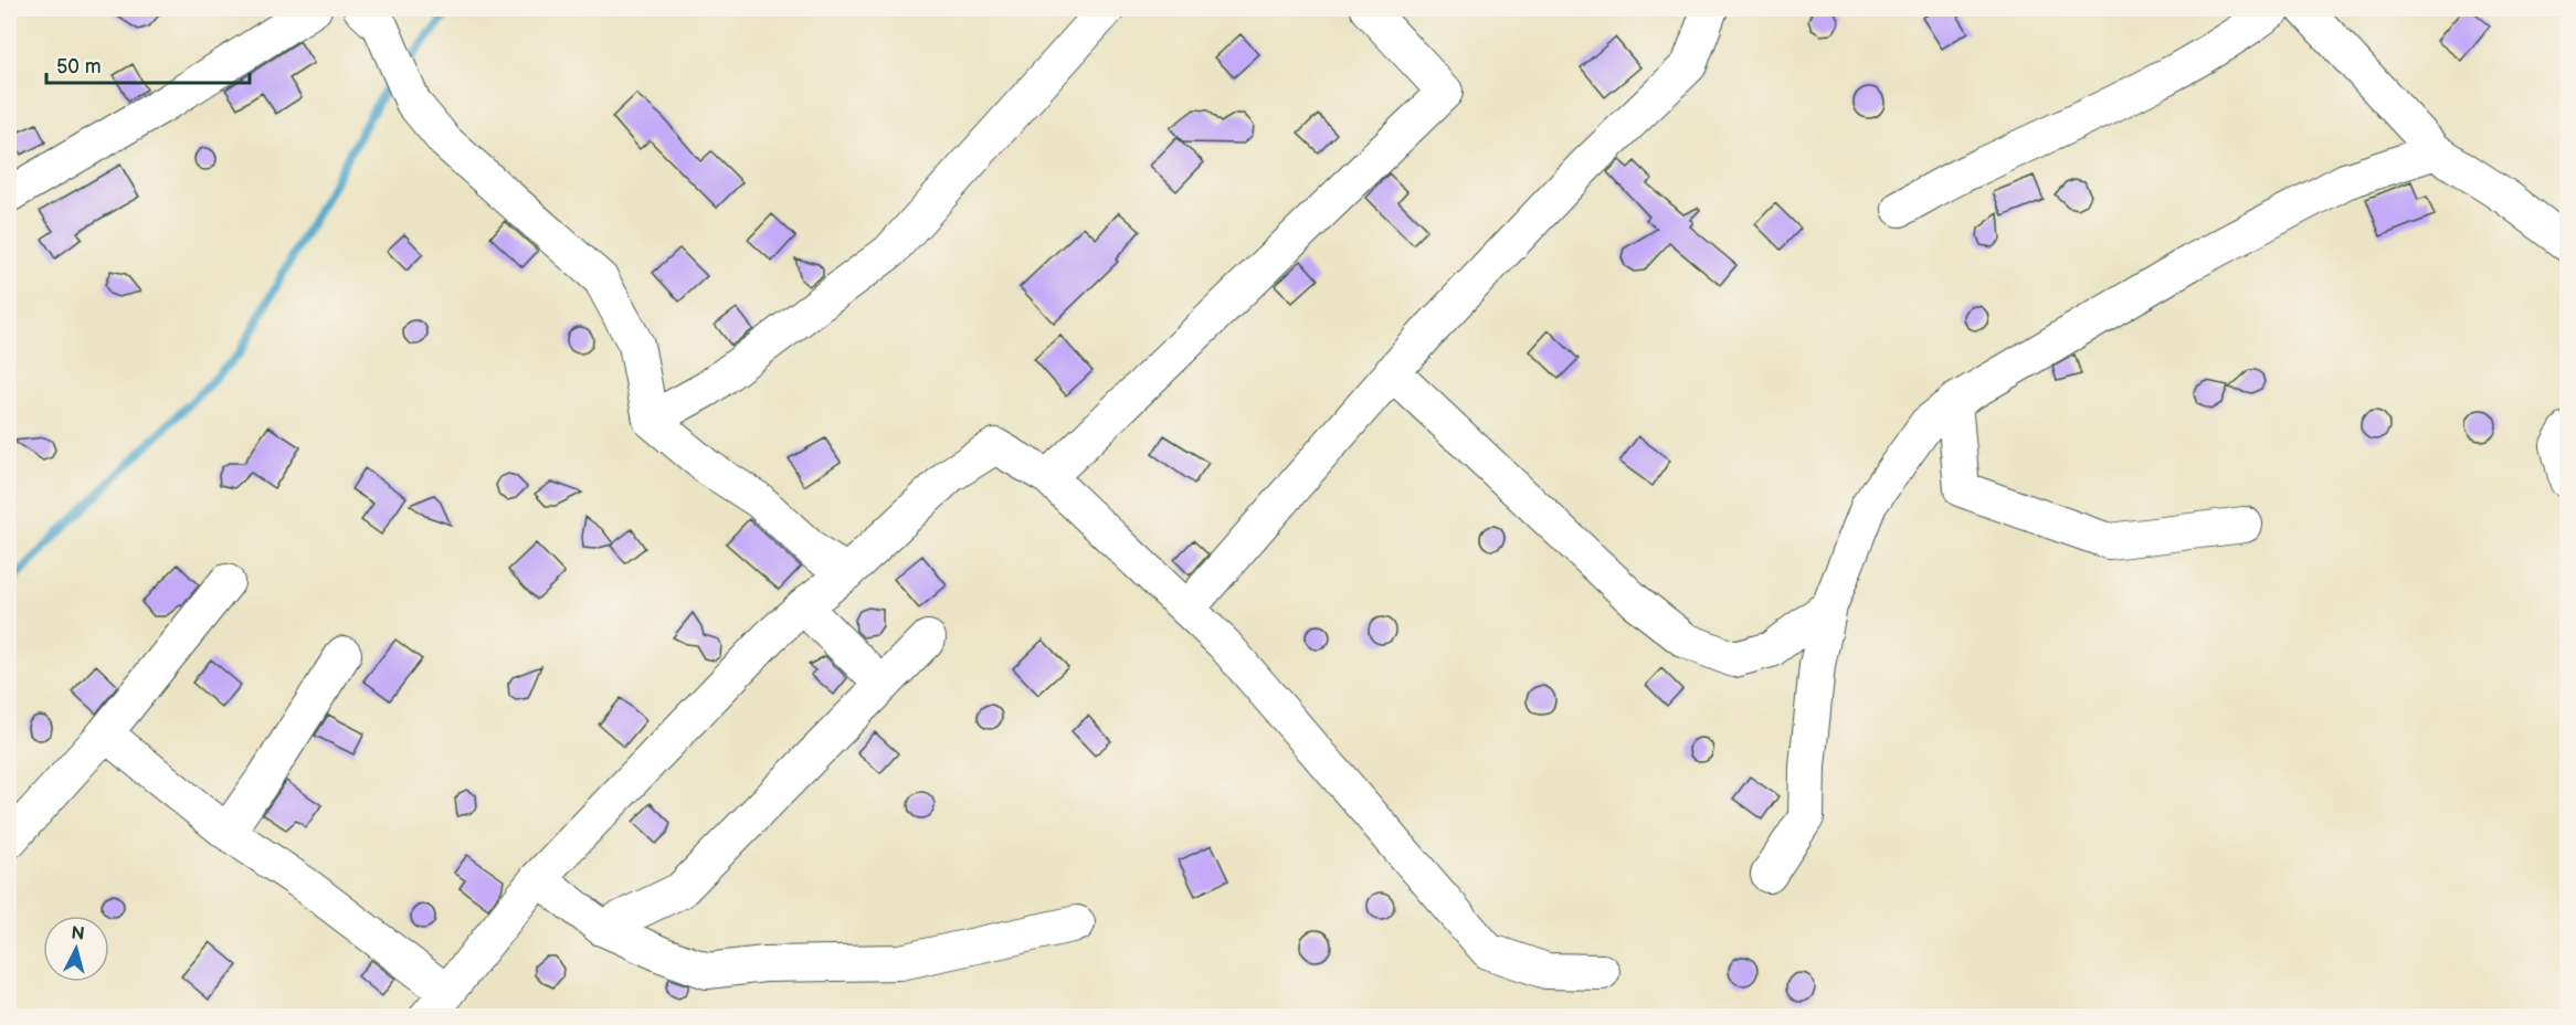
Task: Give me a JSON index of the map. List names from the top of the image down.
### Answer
{
  "scale_bar": "50 m",
  "north": "top"
}
